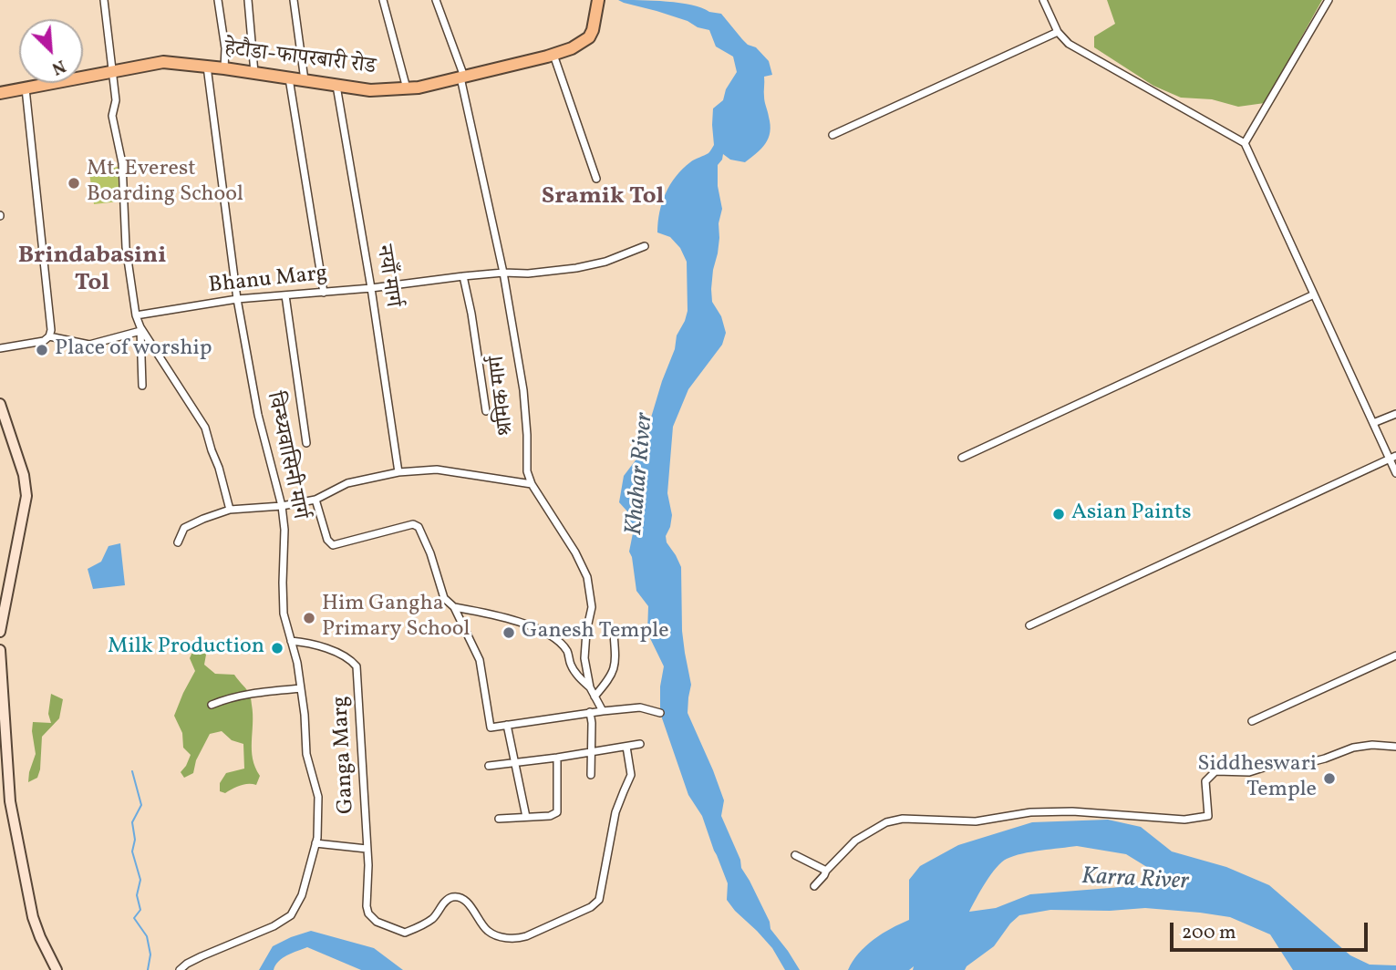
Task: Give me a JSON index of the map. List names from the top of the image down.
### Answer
{
  "streets": {
    "highway": ["हेटौडा-फापरबारी रोड"],
    "street": [
      "नयाँ मार्ग",
      "Bhanu Marg",
      "श्रमिक मार्ग",
      "विन्ध्यवासिनी मार्ग",
      "Ganga Marg"
    ]
  },
  "crossings": [
    ["हेटौडा-फापरबारी रोड", "नयाँ मार्ग"],
    ["हेटौडा-फापरबारी रोड", "श्रमिक मार्ग"],
    ["हेटौडा-फापरबारी रोड", "विन्ध्यवासिनी मार्ग"],
    ["नयाँ मार्ग", "Bhanu Marg"],
    ["Bhanu Marg", "श्रमिक मार्ग"],
    ["Bhanu Marg", "विन्ध्यवासिनी मार्ग"],
    ["विन्ध्यवासिनी मार्ग", "Ganga Marg"]
  ],
  "districts": ["Sramik Tol", "Brindabasini Tol"],
  "water": ["Khahar River", "Karra River"],
  "places": [
    "Mt. Everest Boarding School",
    "Place of worship",
    "Asian Paints",
    "Him Gangha Primary School",
    "Ganesh Temple",
    "Milk Production",
    "Siddheswari Temple"
  ],
  "scale_bar": "200 m",
  "north": "bottom right"
}
